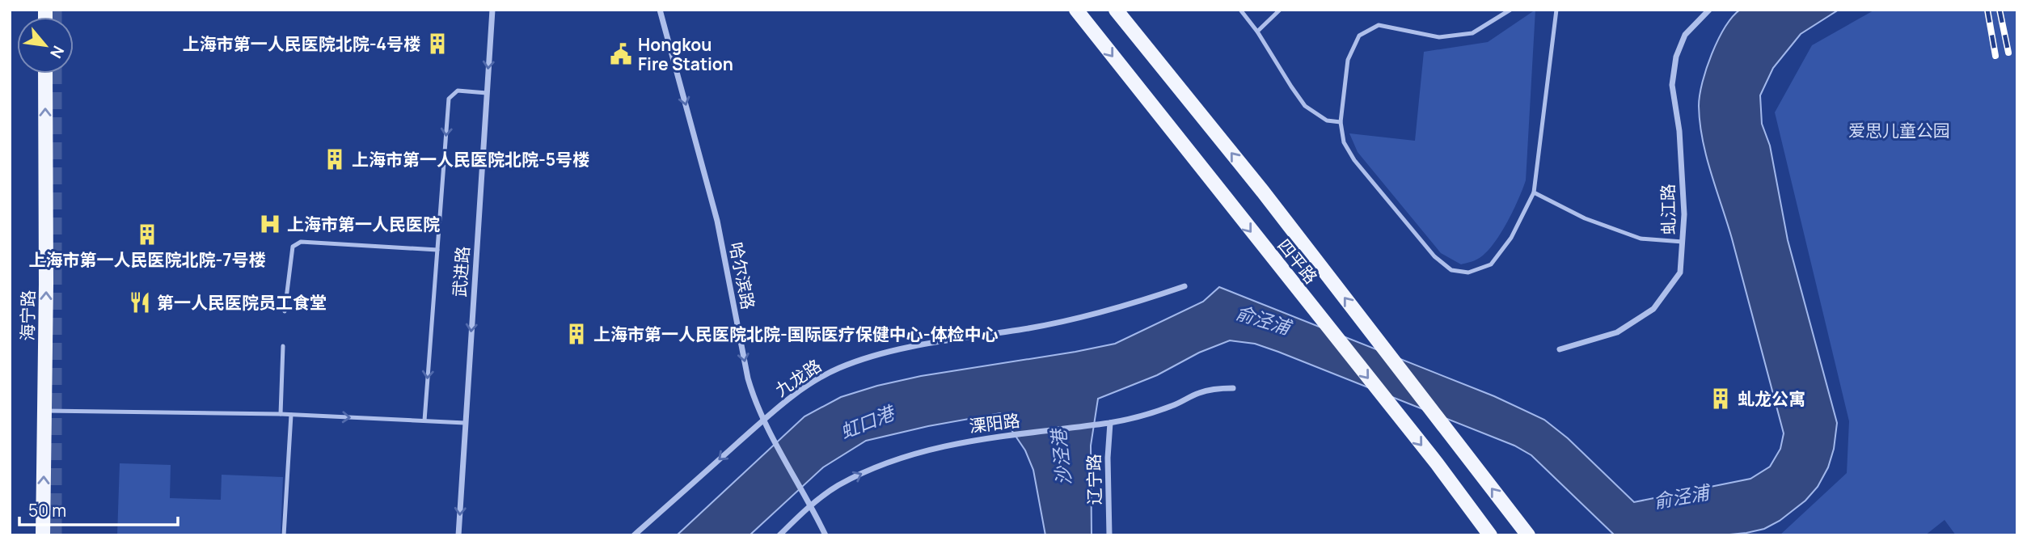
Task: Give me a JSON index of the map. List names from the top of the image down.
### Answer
{
  "streets": {
    "main road": ["四平路", "海宁路"],
    "street": [
      "虬江路",
      "武进路",
      "哈尔滨路",
      "九龙路",
      "溧阳路",
      "辽宁路"
    ]
  },
  "crossings": [
    ["哈尔滨路", "九龙路"],
    ["哈尔滨路", "溧阳路"],
    ["溧阳路", "辽宁路"]
  ],
  "one_way": [
    "武进路",
    "哈尔滨路",
    "海宁路",
    "溧阳路"
  ],
  "water": ["俞泾浦", "虹口港", "沙泾港"],
  "parks": ["爱思儿童公园"],
  "places": {
    "building": [
      "上海市第一人民医院北院-4号楼",
      "上海市第一人民医院北院-5号楼",
      "上海市第一人民医院北院-7号楼",
      "上海市第一人民医院北院-国际医疗保健中心-体检中心",
      "虬龙公寓"
    ],
    "public building": ["Hongkou Fire Station"],
    "hospital": ["上海市第一人民医院"],
    "restaurant": ["第一人民医院员工食堂"]
  },
  "scale_bar": "50 m",
  "north": "bottom right"
}
